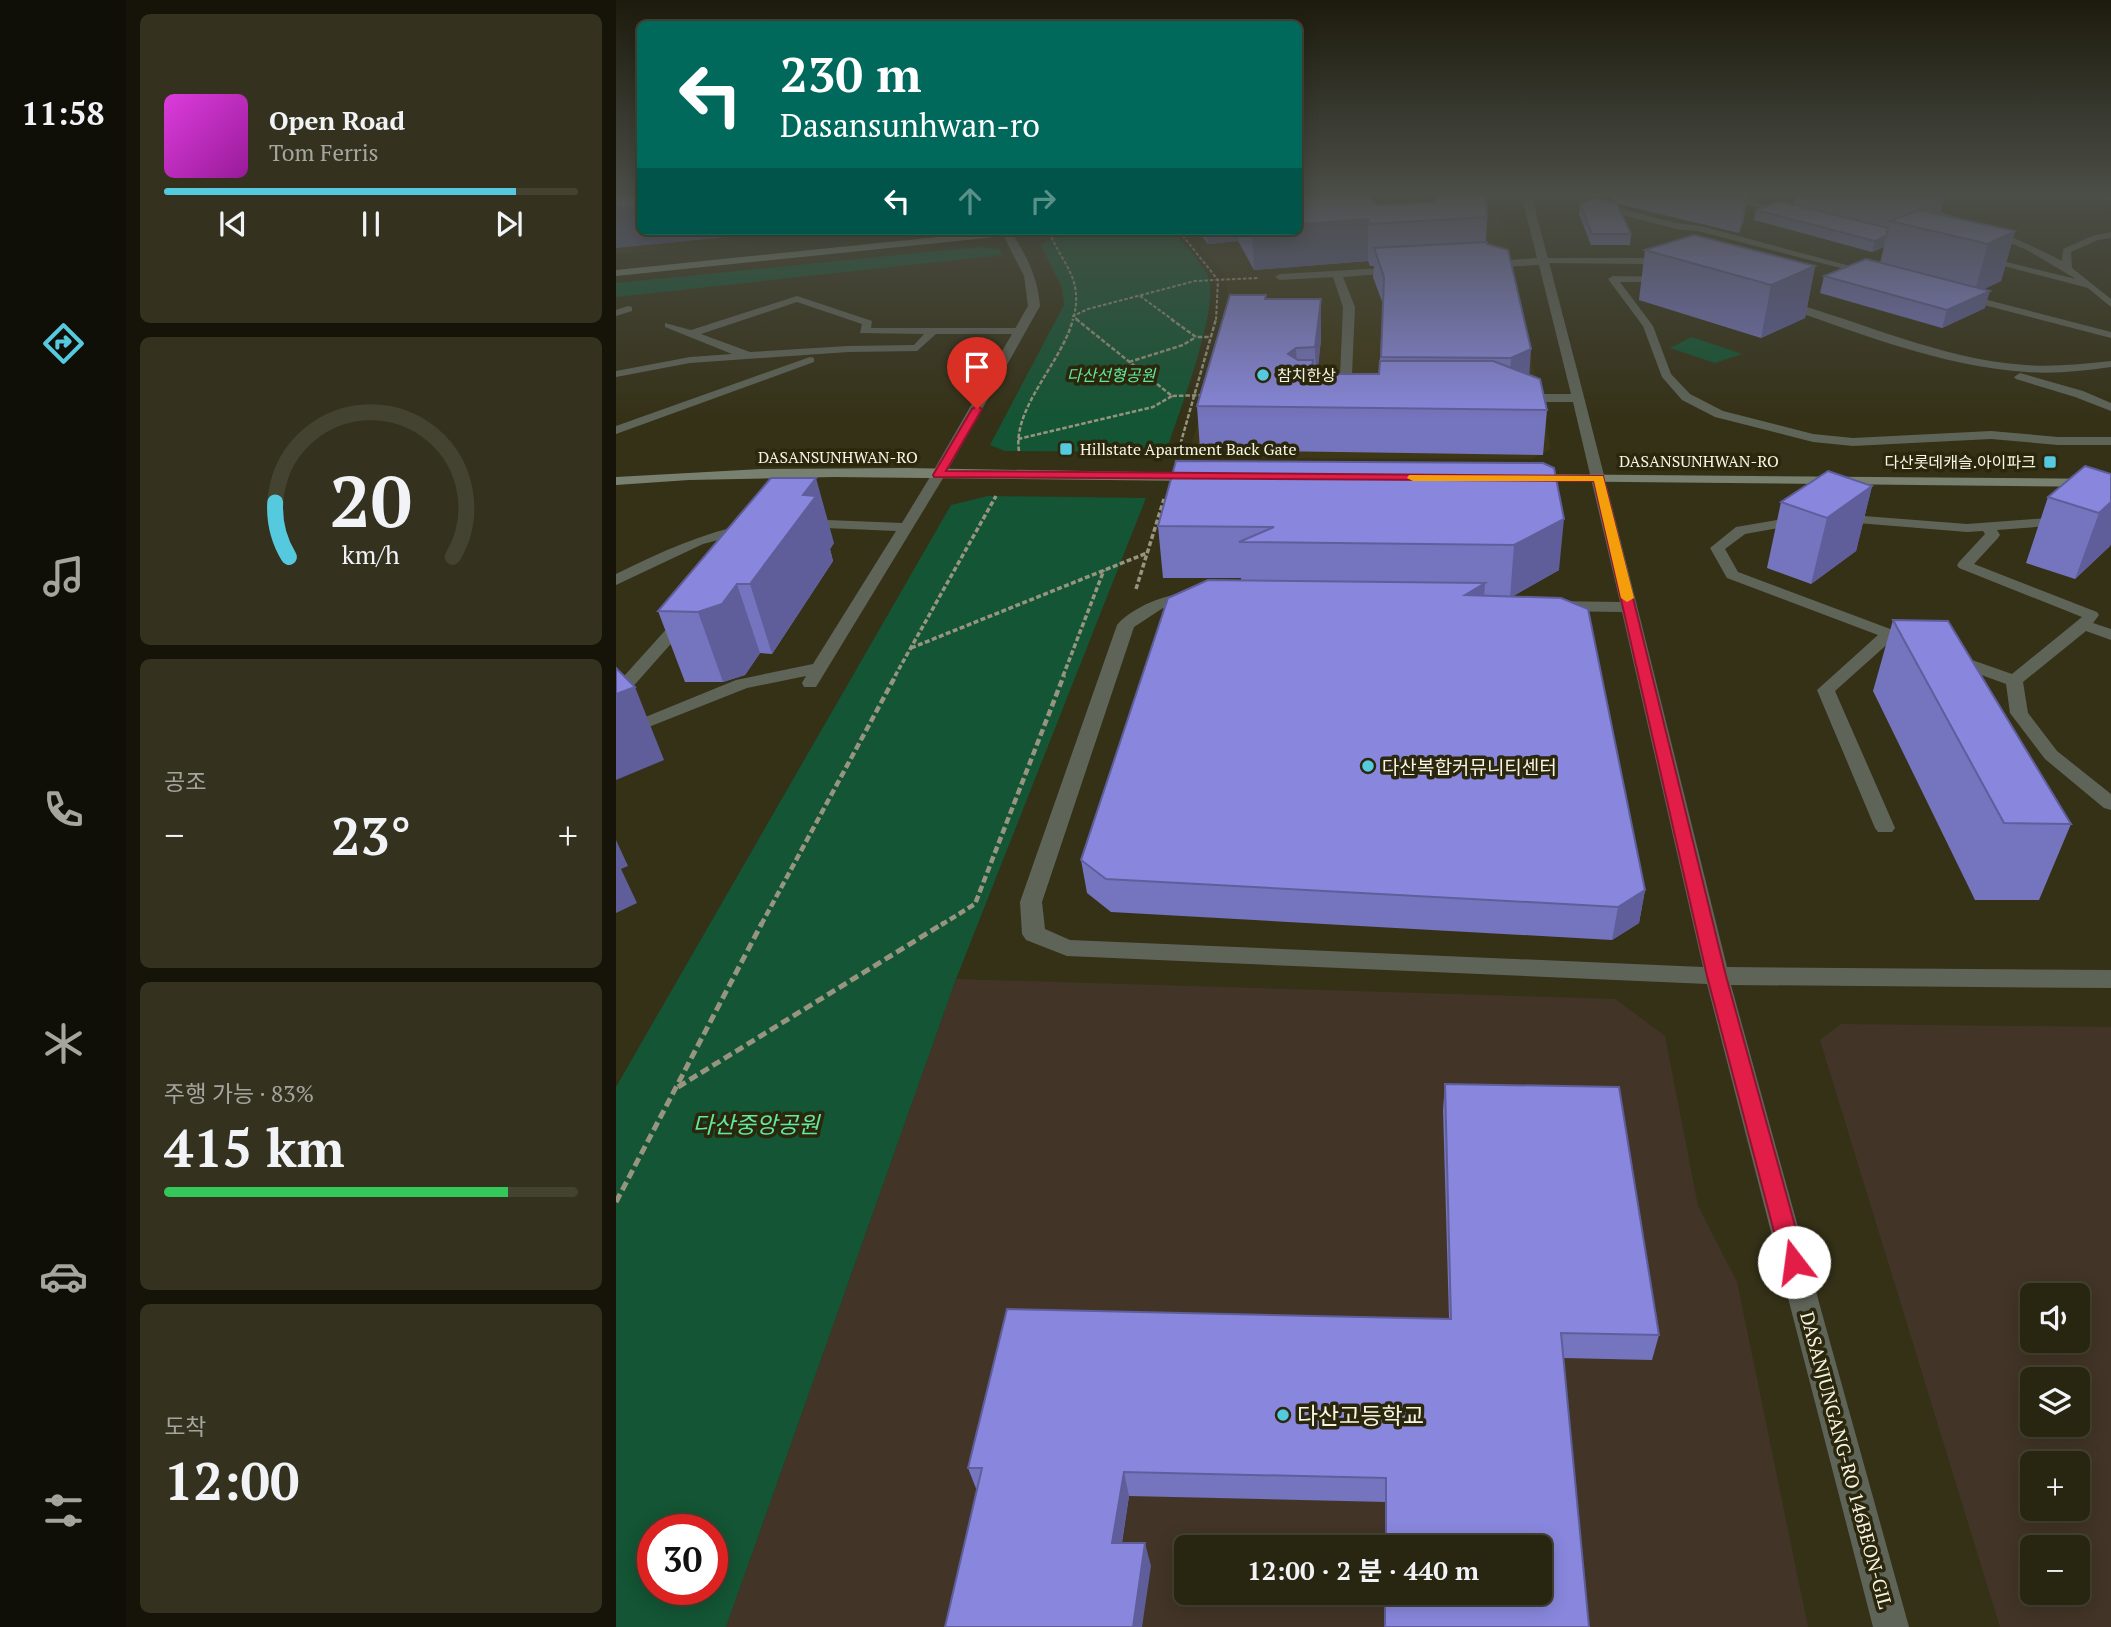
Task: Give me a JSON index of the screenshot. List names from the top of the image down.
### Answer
{
  "streets": {
    "street": ["DASANSUNHWAN-RO", "DASANJUNGANG-RO 146BEON-GIL"]
  },
  "crossings": [
    ["DASANSUNHWAN-RO", "DASANJUNGANG-RO 146BEON-GIL"]
  ],
  "parks": ["다산선형공원", "다산중앙공원"],
  "places": {
    "other": ["참치한상", "다산복합커뮤니티센터", "다산고등학교"],
    "transit": ["Hillstate Apartment Back Gate", "다산롯데캐슬.아이파크"]
  },
  "page": {
    "tabs": "11:58",
    "turn": ["230 m", "Dasansunhwan-ro"],
    "song": ["Open Road", "Tom Ferris"],
    "tile": [
      "공조",
      ["주행 가능 · 83%", "415 km"],
      ["도착", "12:00"]
    ],
    "heat": ["−", "23°", "+"],
    "map_buttons": ["+", "−"],
    "limit": "30",
    "trip": "12:00 · 2 분 · 440 m",
    "gauge": ["20", "km/h"]
  }
}
